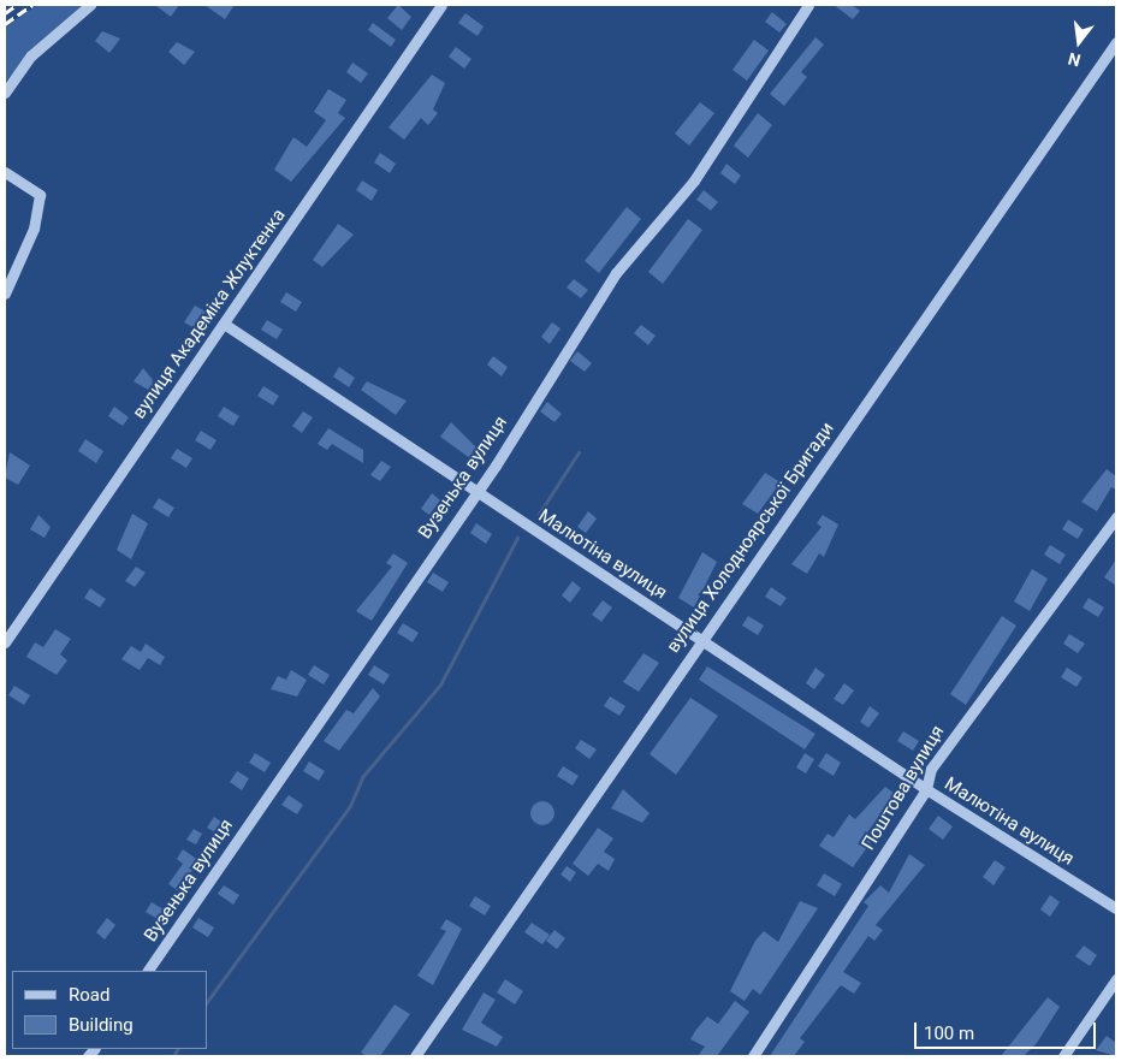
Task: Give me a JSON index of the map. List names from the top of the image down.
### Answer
{
  "streets": {
    "street": [
      "вулиця Академіка Жлуктенка",
      "Вузенька вулиця",
      "вулиця Холодноярської Бригади",
      "Малютіна вулиця",
      "Поштова вулиця"
    ]
  },
  "crossings": [
    ["вулиця Академіка Жлуктенка", "Малютіна вулиця"],
    ["Вузенька вулиця", "Малютіна вулиця"],
    ["вулиця Холодноярської Бригади", "Малютіна вулиця"],
    ["Малютіна вулиця", "Поштова вулиця"]
  ],
  "legend": ["Road", "Building"],
  "scale_bar": "100 m",
  "north": "bottom"
}
